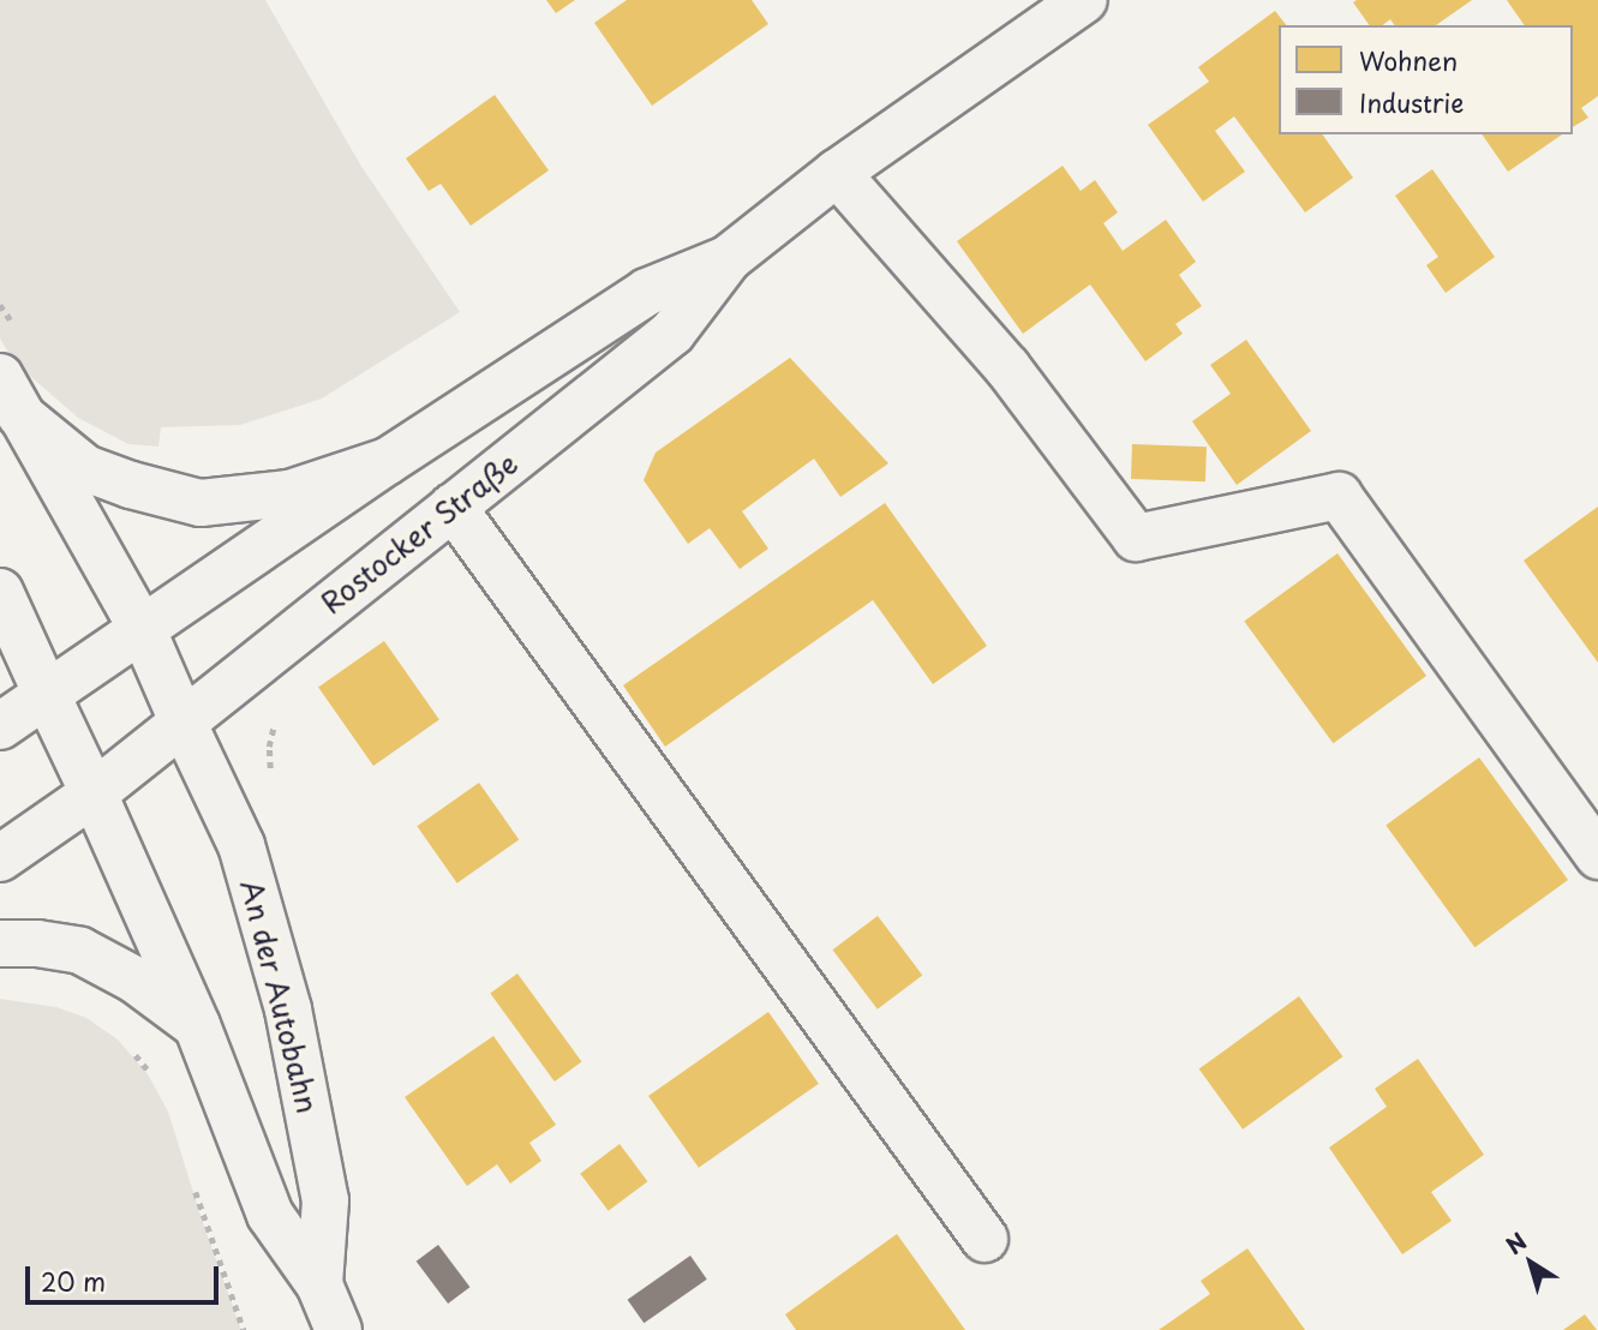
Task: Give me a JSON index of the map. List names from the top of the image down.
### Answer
{
  "streets": {
    "main road": ["Rostocker Straße", "An der Autobahn"]
  },
  "crossings": [
    ["Rostocker Straße", "An der Autobahn"]
  ],
  "legend": ["Wohnen", "Industrie"],
  "scale_bar": "20 m",
  "north": "top left"
}
